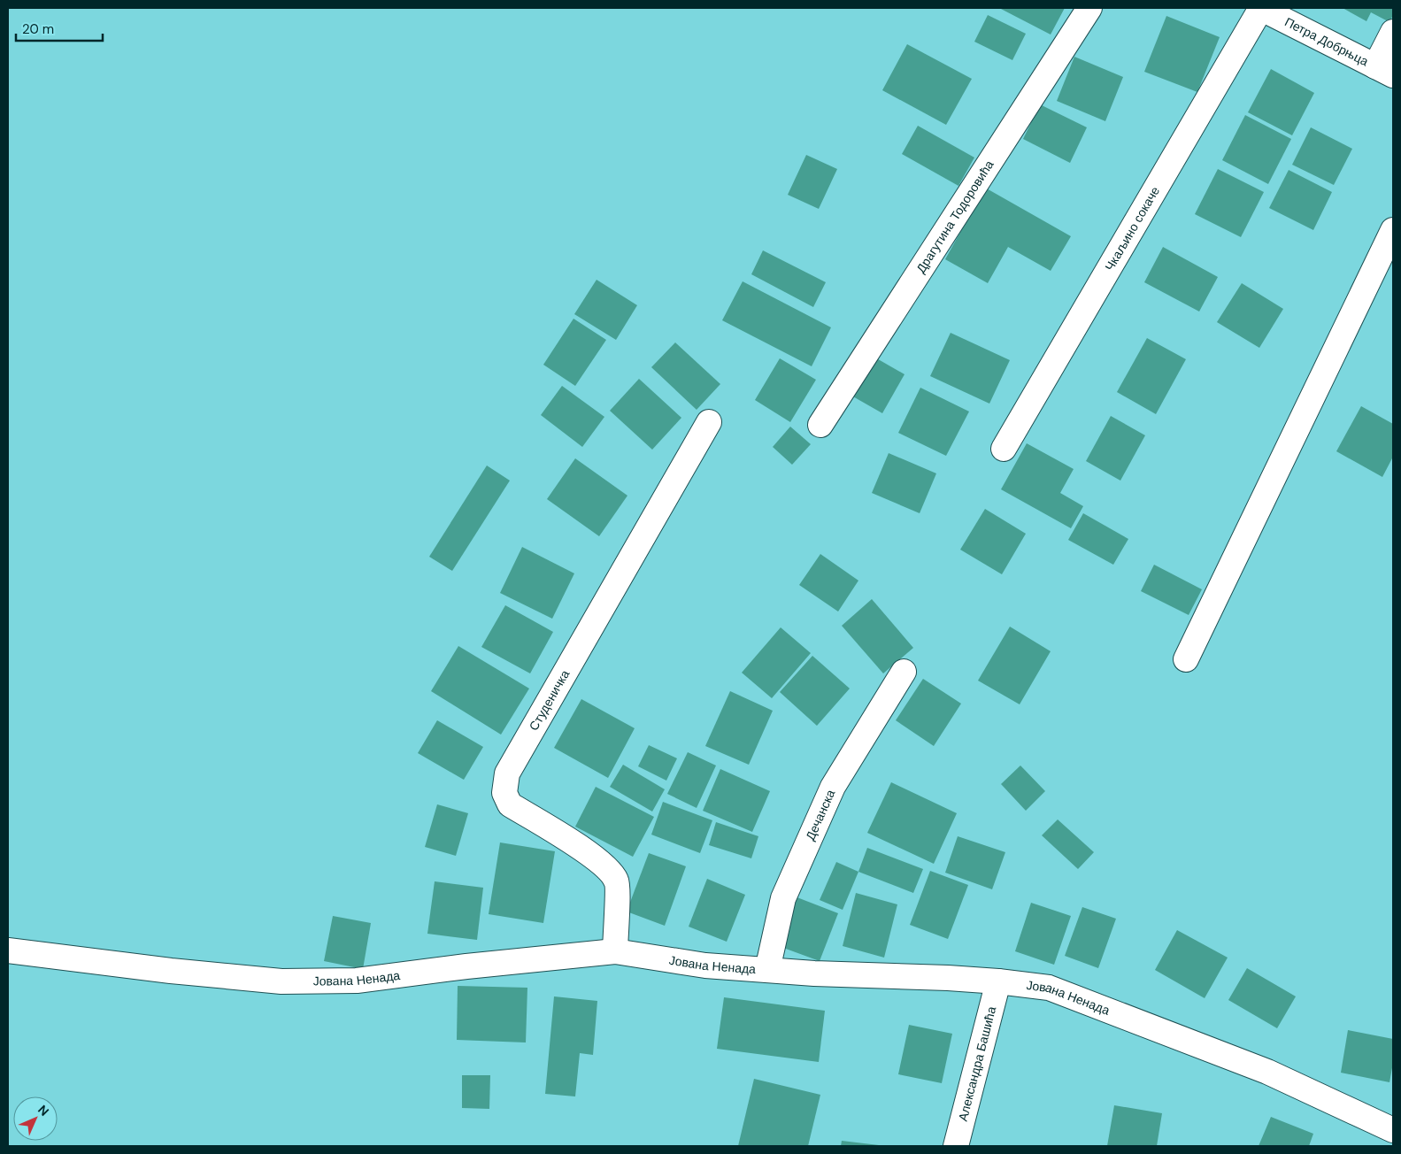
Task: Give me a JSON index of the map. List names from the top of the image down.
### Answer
{
  "streets": {
    "street": [
      "Петра Добрњца",
      "Драгутина Тодоровића",
      "Чкаљино сокаче",
      "Студеничка",
      "Дечанска",
      "Јована Ненада",
      "Александра Башића"
    ]
  },
  "crossings": [
    ["Петра Добрњца", "Чкаљино сокаче"],
    ["Студеничка", "Јована Ненада"],
    ["Дечанска", "Јована Ненада"],
    ["Јована Ненада", "Александра Башића"]
  ],
  "scale_bar": "20 m",
  "north": "top right"
}
